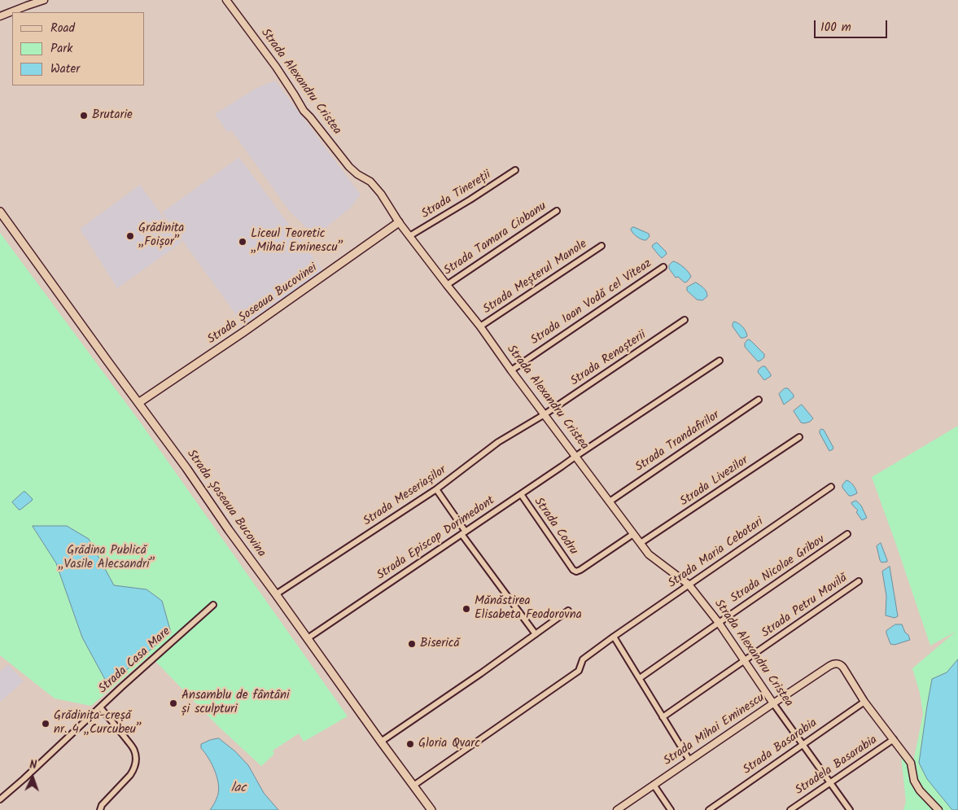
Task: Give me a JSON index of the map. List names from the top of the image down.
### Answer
{
  "streets": {
    "main road": ["Strada Șoseaua Bucovinei", "Strada Șoseaua Bucovina"],
    "street": [
      "Strada Alexandru Cristea",
      "Strada Tinereții",
      "Strada Tamara Ciobanu",
      "Strada Meșterul Manole",
      "Strada Ioan Vodă cel Viteaz",
      "Strada Renașterii",
      "Strada Trandafirilor",
      "Strada Livezilor",
      "Strada Meseriașilor",
      "Strada Codru",
      "Strada Episcop Dorimedont",
      "Strada Maria Cebotari",
      "Strada Nicolae Gribov",
      "Strada Petru Movilă",
      "Strada Casa Mare",
      "Strada Mihai Eminescu",
      "Strada Basarabia",
      "Stradela Basarabia"
    ]
  },
  "crossings": [
    ["Strada Alexandru Cristea", "Strada Tinereții"],
    ["Strada Alexandru Cristea", "Strada Tamara Ciobanu"],
    ["Strada Alexandru Cristea", "Strada Meșterul Manole"],
    ["Strada Alexandru Cristea", "Strada Ioan Vodă cel Viteaz"],
    ["Strada Alexandru Cristea", "Strada Șoseaua Bucovinei"],
    ["Strada Alexandru Cristea", "Strada Renașterii"],
    ["Strada Alexandru Cristea", "Strada Trandafirilor"],
    ["Strada Alexandru Cristea", "Strada Livezilor"],
    ["Strada Alexandru Cristea", "Strada Meseriașilor"],
    ["Strada Alexandru Cristea", "Strada Codru"],
    ["Strada Alexandru Cristea", "Strada Episcop Dorimedont"],
    ["Strada Alexandru Cristea", "Strada Maria Cebotari"],
    ["Strada Alexandru Cristea", "Strada Nicolae Gribov"],
    ["Strada Alexandru Cristea", "Strada Petru Movilă"],
    ["Strada Alexandru Cristea", "Strada Mihai Eminescu"],
    ["Strada Alexandru Cristea", "Strada Basarabia"],
    ["Strada Alexandru Cristea", "Stradela Basarabia"],
    ["Strada Șoseaua Bucovinei", "Strada Șoseaua Bucovina"],
    ["Strada Renașterii", "Strada Meseriașilor"],
    ["Strada Meseriașilor", "Strada Șoseaua Bucovina"],
    ["Strada Șoseaua Bucovina", "Strada Episcop Dorimedont"],
    ["Strada Șoseaua Bucovina", "Strada Maria Cebotari"],
    ["Strada Codru", "Strada Episcop Dorimedont"],
    ["Strada Mihai Eminescu", "Strada Basarabia"],
    ["Strada Mihai Eminescu", "Stradela Basarabia"]
  ],
  "water": ["lac"],
  "parks": ["Grădina Publică „Vasile Alecsandri”"],
  "places": [
    "Brutarie",
    "Grădinița „Foișor”",
    "Liceul Teoretic „Mihai Eminescu”",
    "Mănăstirea Elisabeta Feodorovna",
    "Biserică",
    "Ansamblu de fântâni și sculpturi",
    "Grădinița-creșă nr. 4 „Curcubeu”",
    "Gloria Qvarc"
  ],
  "legend": ["Road", "Park", "Water"],
  "scale_bar": "100 m",
  "north": "top"
}
